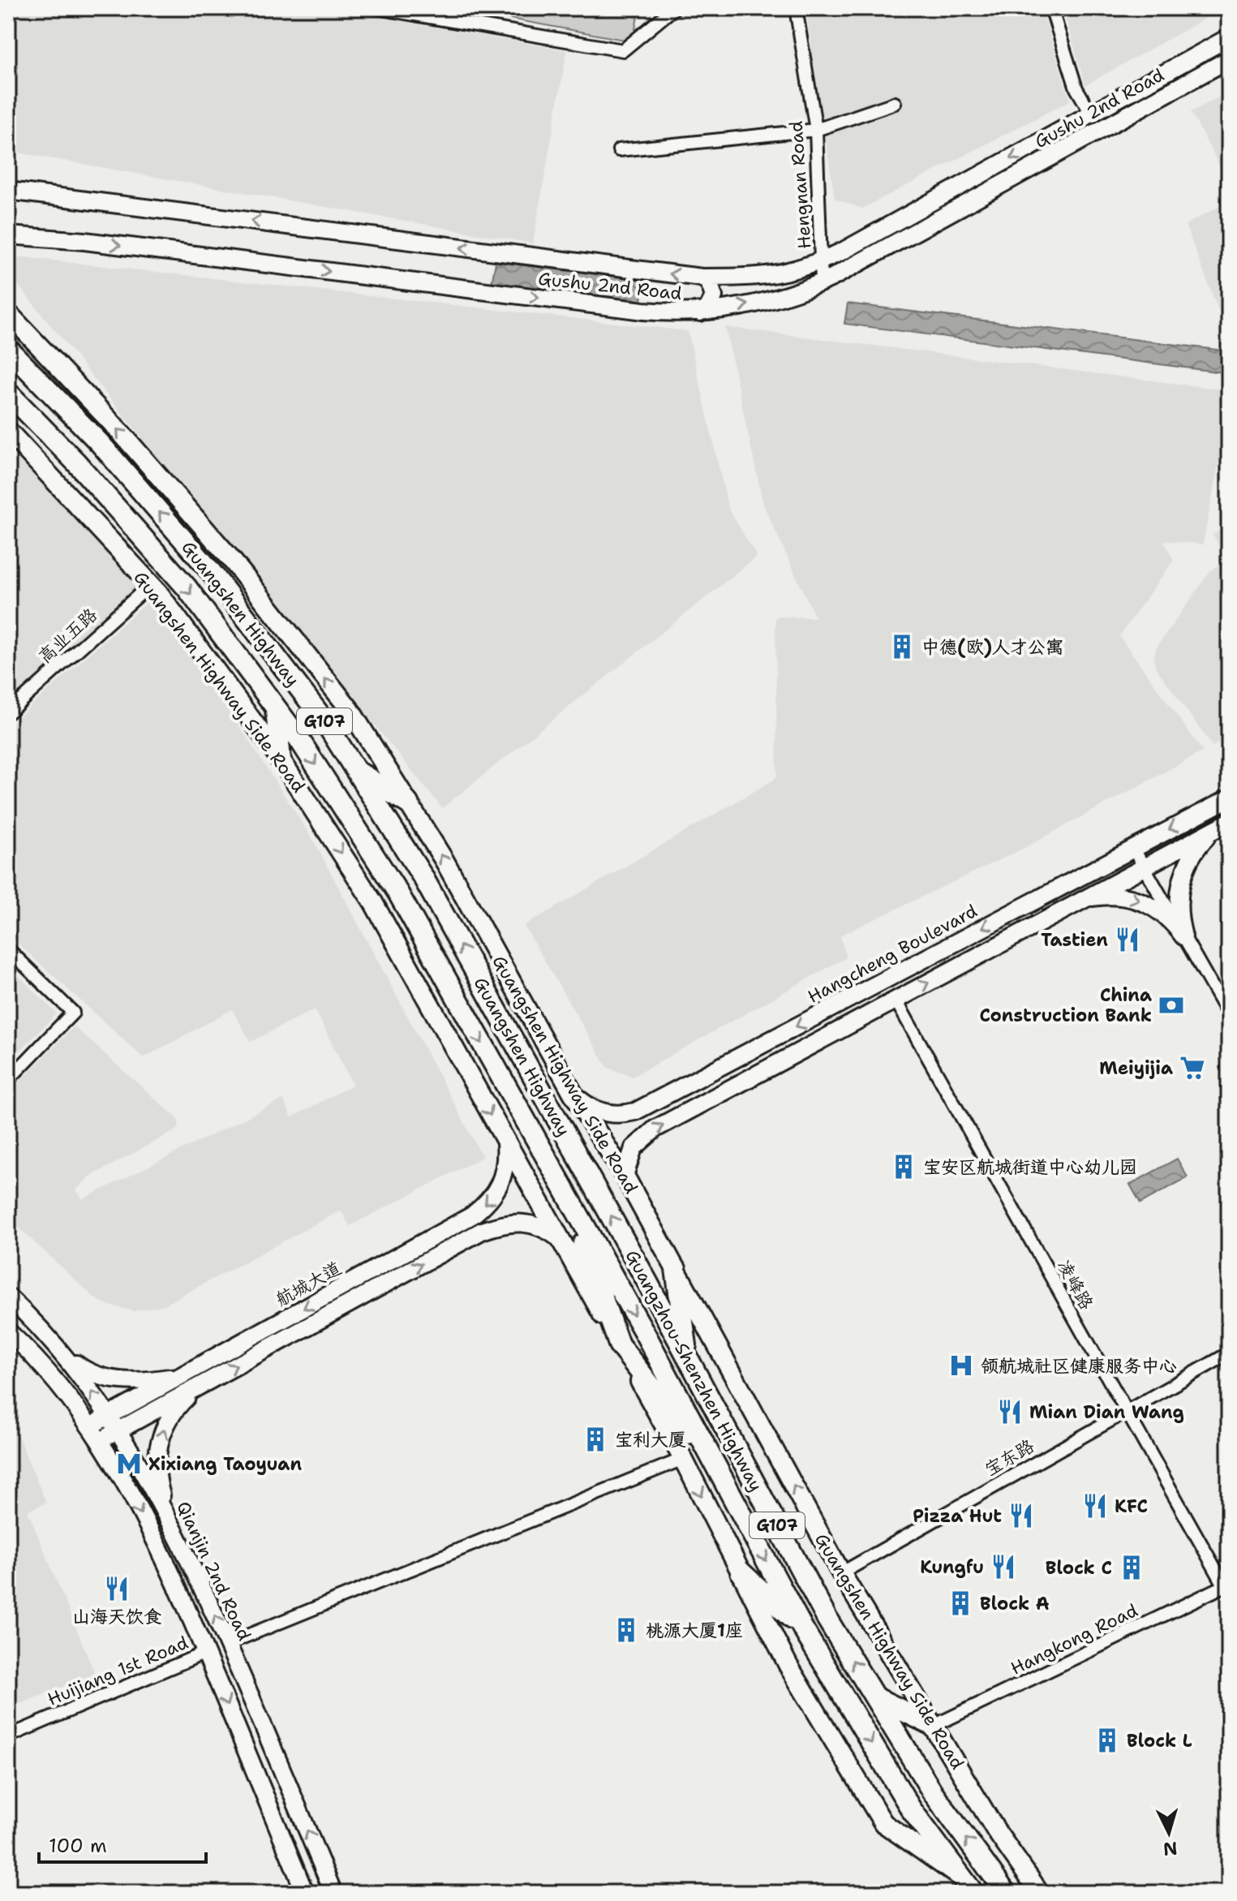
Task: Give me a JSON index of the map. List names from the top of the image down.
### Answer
{
  "streets": {
    "highway": ["Guangshen Highway", "G107", "Guangzhou-Shenzhen Highway"],
    "main road": [
      "Gushu 2nd Road",
      "Guangshen Highway Side Road",
      "Hangcheng Boulevard",
      "航城大道",
      "Qianjin 2nd Road"
    ],
    "street": [
      "Hengnan Road",
      "高业五路",
      "凌峰路",
      "宝东路",
      "Hangkong Road",
      "Huijiang 1st Road"
    ]
  },
  "crossings": [
    ["Gushu 2nd Road", "Hengnan Road"],
    ["Guangshen Highway", "Guangzhou-Shenzhen Highway"],
    ["高业五路", "Guangshen Highway Side Road"],
    ["Guangshen Highway Side Road", "Hangcheng Boulevard"],
    ["Guangshen Highway Side Road", "航城大道"],
    ["Guangshen Highway Side Road", "Guangzhou-Shenzhen Highway"],
    ["Guangshen Highway Side Road", "宝东路"],
    ["Guangshen Highway Side Road", "Hangkong Road"],
    ["航城大道", "Qianjin 2nd Road"],
    ["凌峰路", "宝东路"],
    ["凌峰路", "Hangkong Road"]
  ],
  "places": {
    "building": [
      "中德(欧)人才公寓",
      "宝安区航城街道中心幼儿园",
      "宝利大厦",
      "Block C",
      "Block A",
      "桃源大厦1座",
      "Block L"
    ],
    "restaurant": [
      "Tastien",
      "Mian Dian Wang",
      "KFC",
      "Pizza Hut",
      "Kungfu",
      "山海天饮食"
    ],
    "bank": ["China Construction Bank"],
    "supermarket": ["Meiyijia"],
    "hospital": ["领航城社区健康服务中心"],
    "metro station": ["Xixiang Taoyuan"]
  },
  "scale_bar": "100 m",
  "north": "bottom"
}
